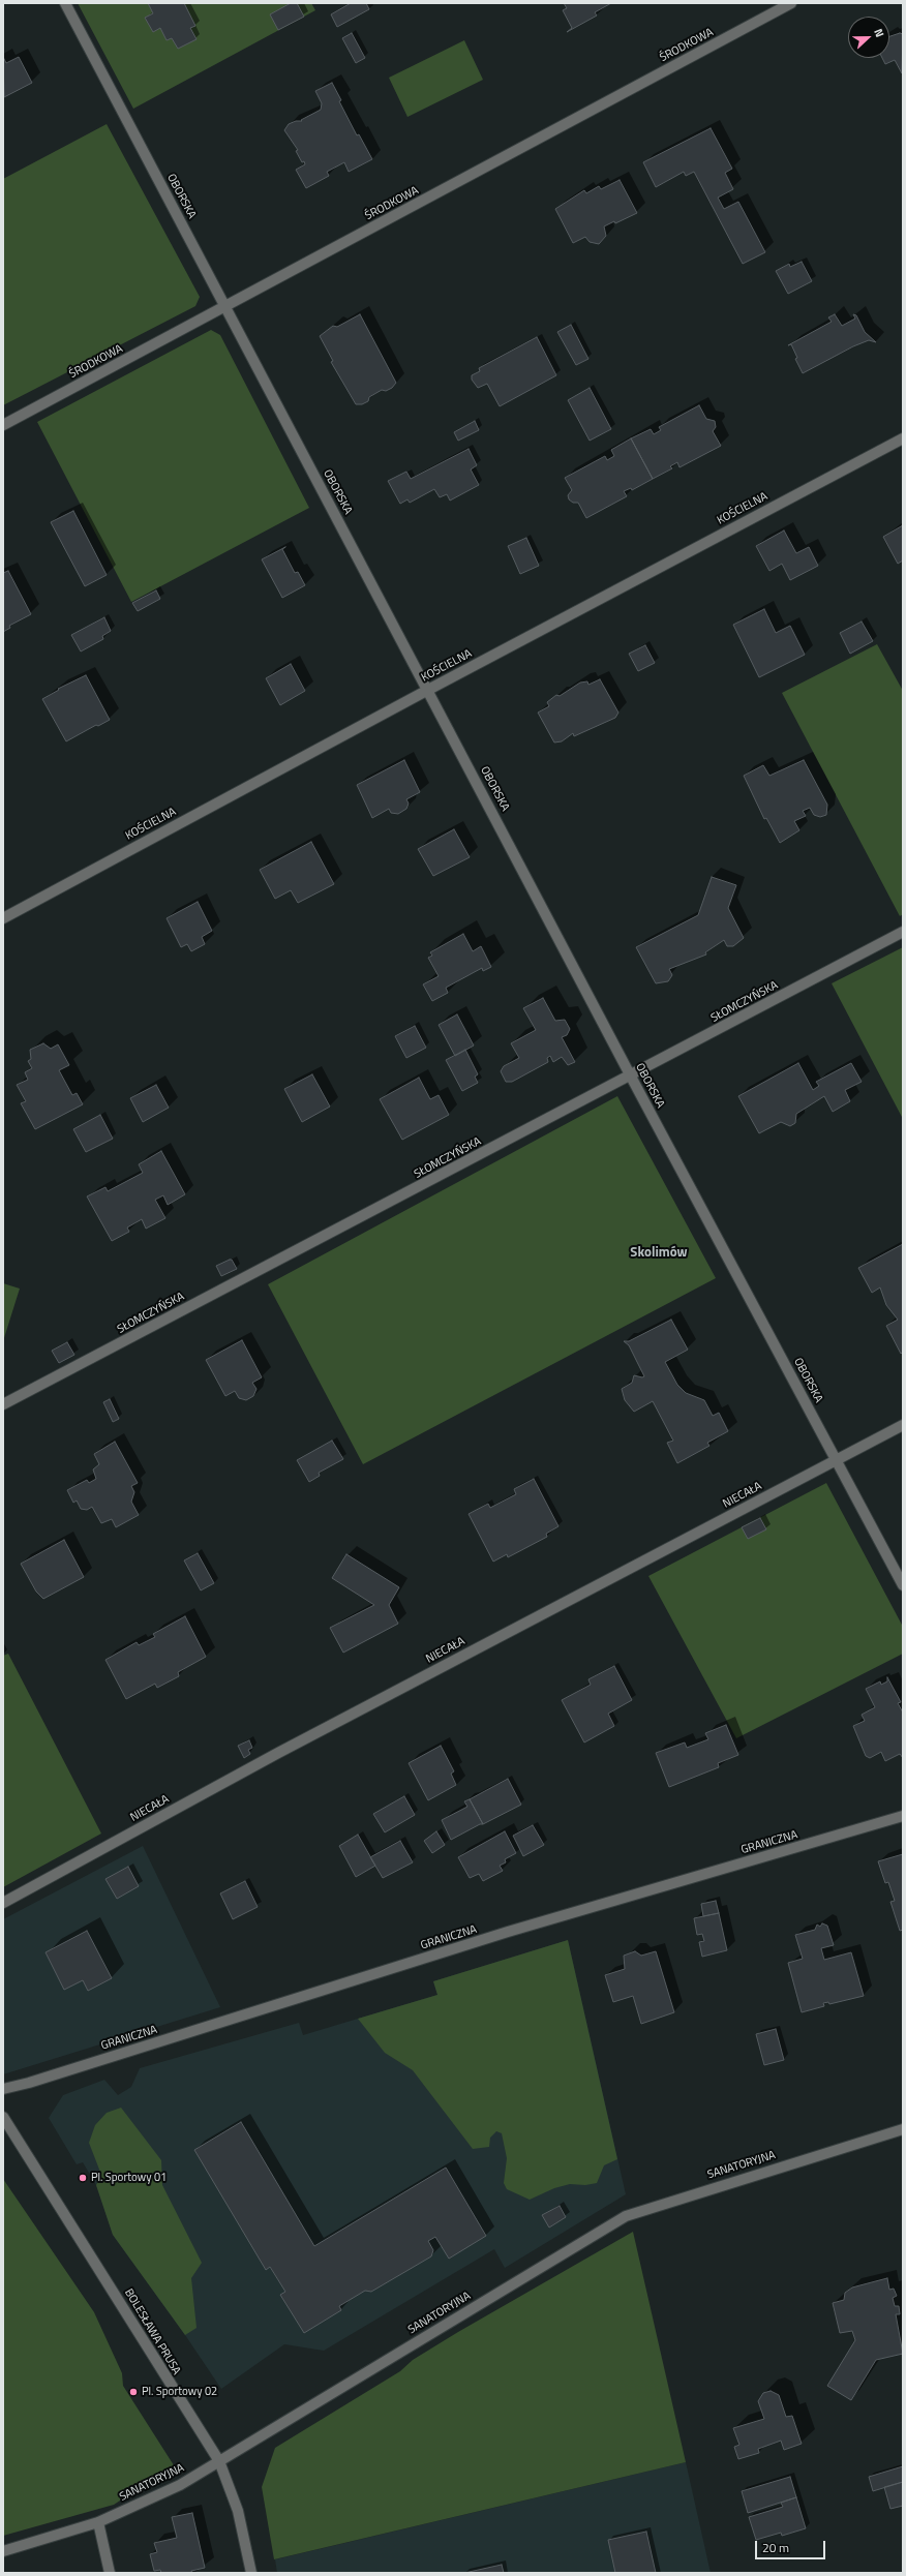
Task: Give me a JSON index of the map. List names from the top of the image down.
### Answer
{
  "streets": {
    "street": [
      "ŚRODKOWA",
      "OBORSKA",
      "KOŚCIELNA",
      "SŁOMCZYŃSKA",
      "NIECAŁA",
      "GRANICZNA",
      "SANATORYJNA",
      "BOLESŁAWA PRUSA"
    ]
  },
  "crossings": [
    ["ŚRODKOWA", "OBORSKA"],
    ["OBORSKA", "KOŚCIELNA"],
    ["OBORSKA", "SŁOMCZYŃSKA"],
    ["OBORSKA", "NIECAŁA"],
    ["SANATORYJNA", "BOLESŁAWA PRUSA"]
  ],
  "districts": ["Skolimów"],
  "places": ["Pl. Sportowy 01", "Pl. Sportowy 02"],
  "scale_bar": "20 m",
  "north": "right"
}
